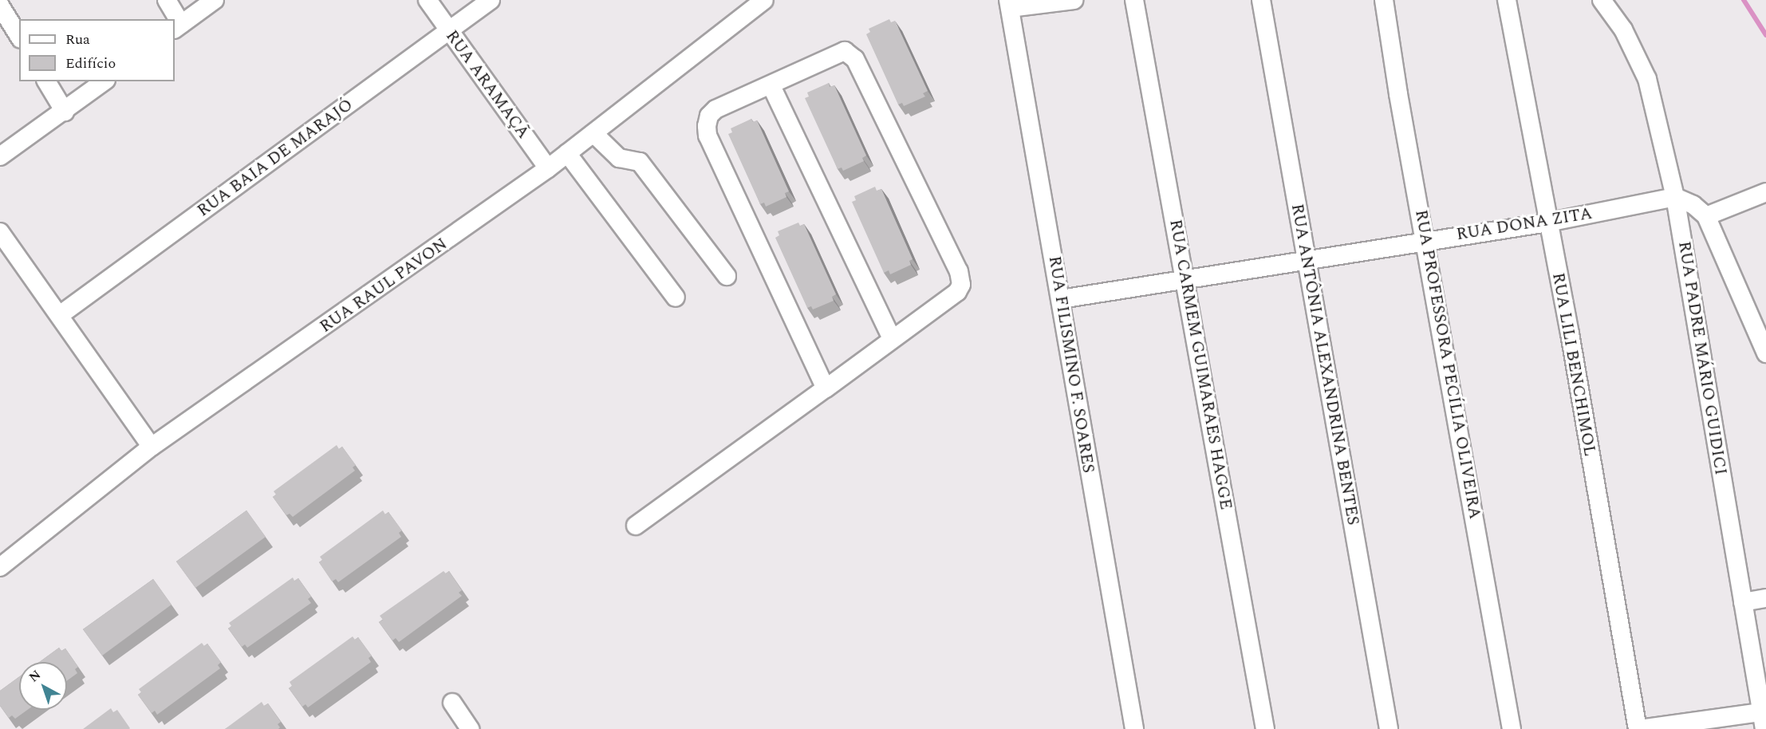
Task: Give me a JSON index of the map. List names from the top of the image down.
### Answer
{
  "streets": {
    "street": [
      "RUA ARAMAÇÃ",
      "RUA BAIA DE MARAJÓ",
      "RUA DONA ZITA",
      "RUA RAUL PAVON",
      "RUA PADRE MÁRIO GUIDICI",
      "RUA FILISMINO F. SOARES",
      "RUA CARMEM GUIMARAES HAGGE",
      "RUA ANTÔNIA ALEXANDRINA BENTES",
      "RUA PROFESSORA PECÍLIA OLIVEIRA",
      "RUA LILI BENCHIMOL"
    ]
  },
  "crossings": [
    ["RUA ARAMAÇÃ", "RUA BAIA DE MARAJÓ"],
    ["RUA ARAMAÇÃ", "RUA RAUL PAVON"],
    ["RUA DONA ZITA", "RUA PADRE MÁRIO GUIDICI"],
    ["RUA DONA ZITA", "RUA FILISMINO F. SOARES"],
    ["RUA DONA ZITA", "RUA CARMEM GUIMARAES HAGGE"],
    ["RUA DONA ZITA", "RUA ANTÔNIA ALEXANDRINA BENTES"],
    ["RUA DONA ZITA", "RUA PROFESSORA PECÍLIA OLIVEIRA"],
    ["RUA DONA ZITA", "RUA LILI BENCHIMOL"]
  ],
  "legend": ["Rua", "Edifício"],
  "north": "top left"
}
